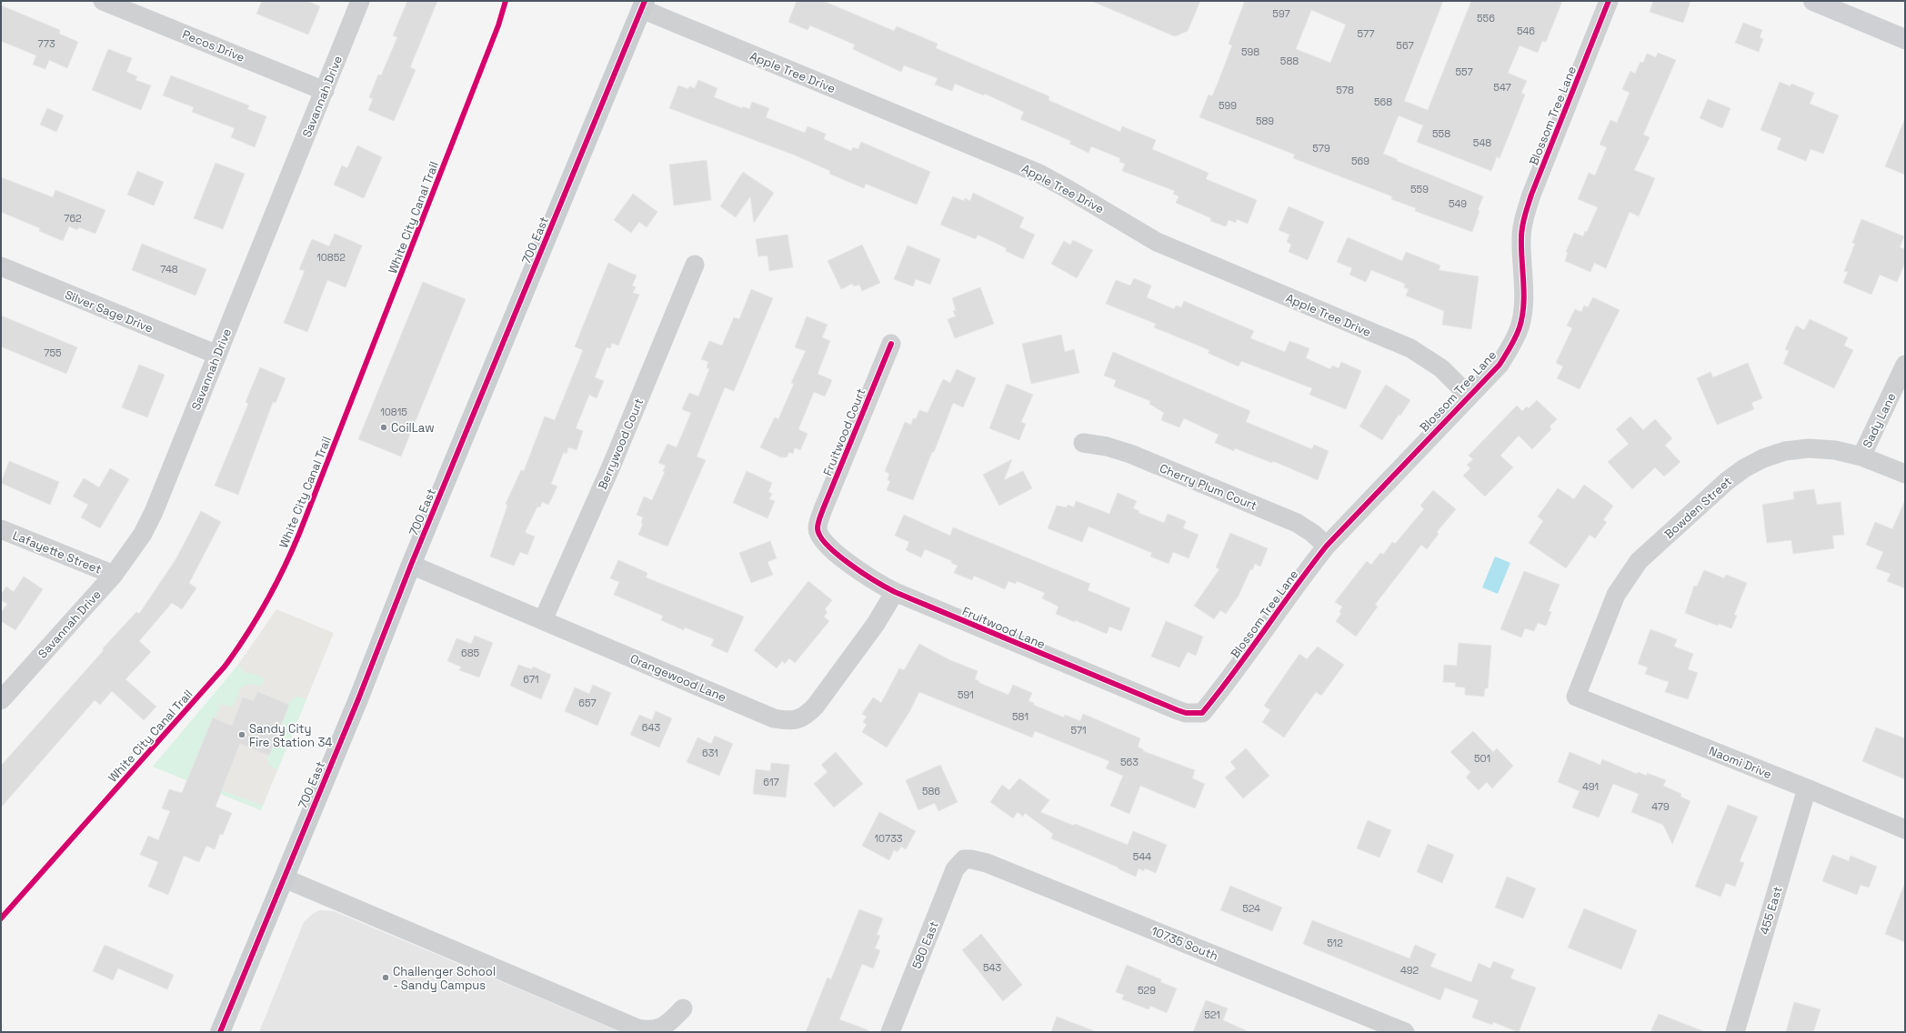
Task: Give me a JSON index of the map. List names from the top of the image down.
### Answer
{
  "streets": {
    "main road": ["700 East"],
    "street": [
      "Pecos Drive",
      "Apple Tree Drive",
      "Savannah Drive",
      "Blossom Tree Lane",
      "Silver Sage Drive",
      "Sady Lane",
      "Fruitwood Court",
      "Berrywood Court",
      "Cherry Plum Court",
      "Bowden Street",
      "Lafayette Street",
      "Fruitwood Lane",
      "Orangewood Lane",
      "Naomi Drive",
      "455 East",
      "10735 South",
      "580 East"
    ],
    "cycle path": ["White City Canal Trail"]
  },
  "crossings": [
    ["Pecos Drive", "Savannah Drive"],
    ["Apple Tree Drive", "Blossom Tree Lane"],
    ["Apple Tree Drive", "700 East"],
    ["Savannah Drive", "Silver Sage Drive"],
    ["Savannah Drive", "Lafayette Street"],
    ["Blossom Tree Lane", "Cherry Plum Court"],
    ["Blossom Tree Lane", "Fruitwood Lane"],
    ["700 East", "Orangewood Lane"],
    ["Sady Lane", "Bowden Street"],
    ["Fruitwood Court", "Fruitwood Lane"],
    ["Berrywood Court", "Orangewood Lane"],
    ["Bowden Street", "Naomi Drive"],
    ["Fruitwood Lane", "Orangewood Lane"],
    ["Naomi Drive", "455 East"],
    ["10735 South", "580 East"]
  ],
  "places": ["CoilLaw", "Sandy City Fire Station 34", "Challenger School - Sandy Campus"],
  "house_numbers": [
    "597",
    "556",
    "546",
    "577",
    "773",
    "567",
    "598",
    "588",
    "557",
    "547",
    "578",
    "568",
    "599",
    "589",
    "558",
    "548",
    "579",
    "569",
    "559",
    "549",
    "762",
    "10852",
    "748",
    "755",
    "10815",
    "685",
    "671",
    "591",
    "657",
    "581",
    "643",
    "571",
    "631",
    "501",
    "563",
    "617",
    "491",
    "586",
    "479",
    "10733",
    "544",
    "524",
    "512",
    "543",
    "492",
    "529",
    "521"
  ]
}
